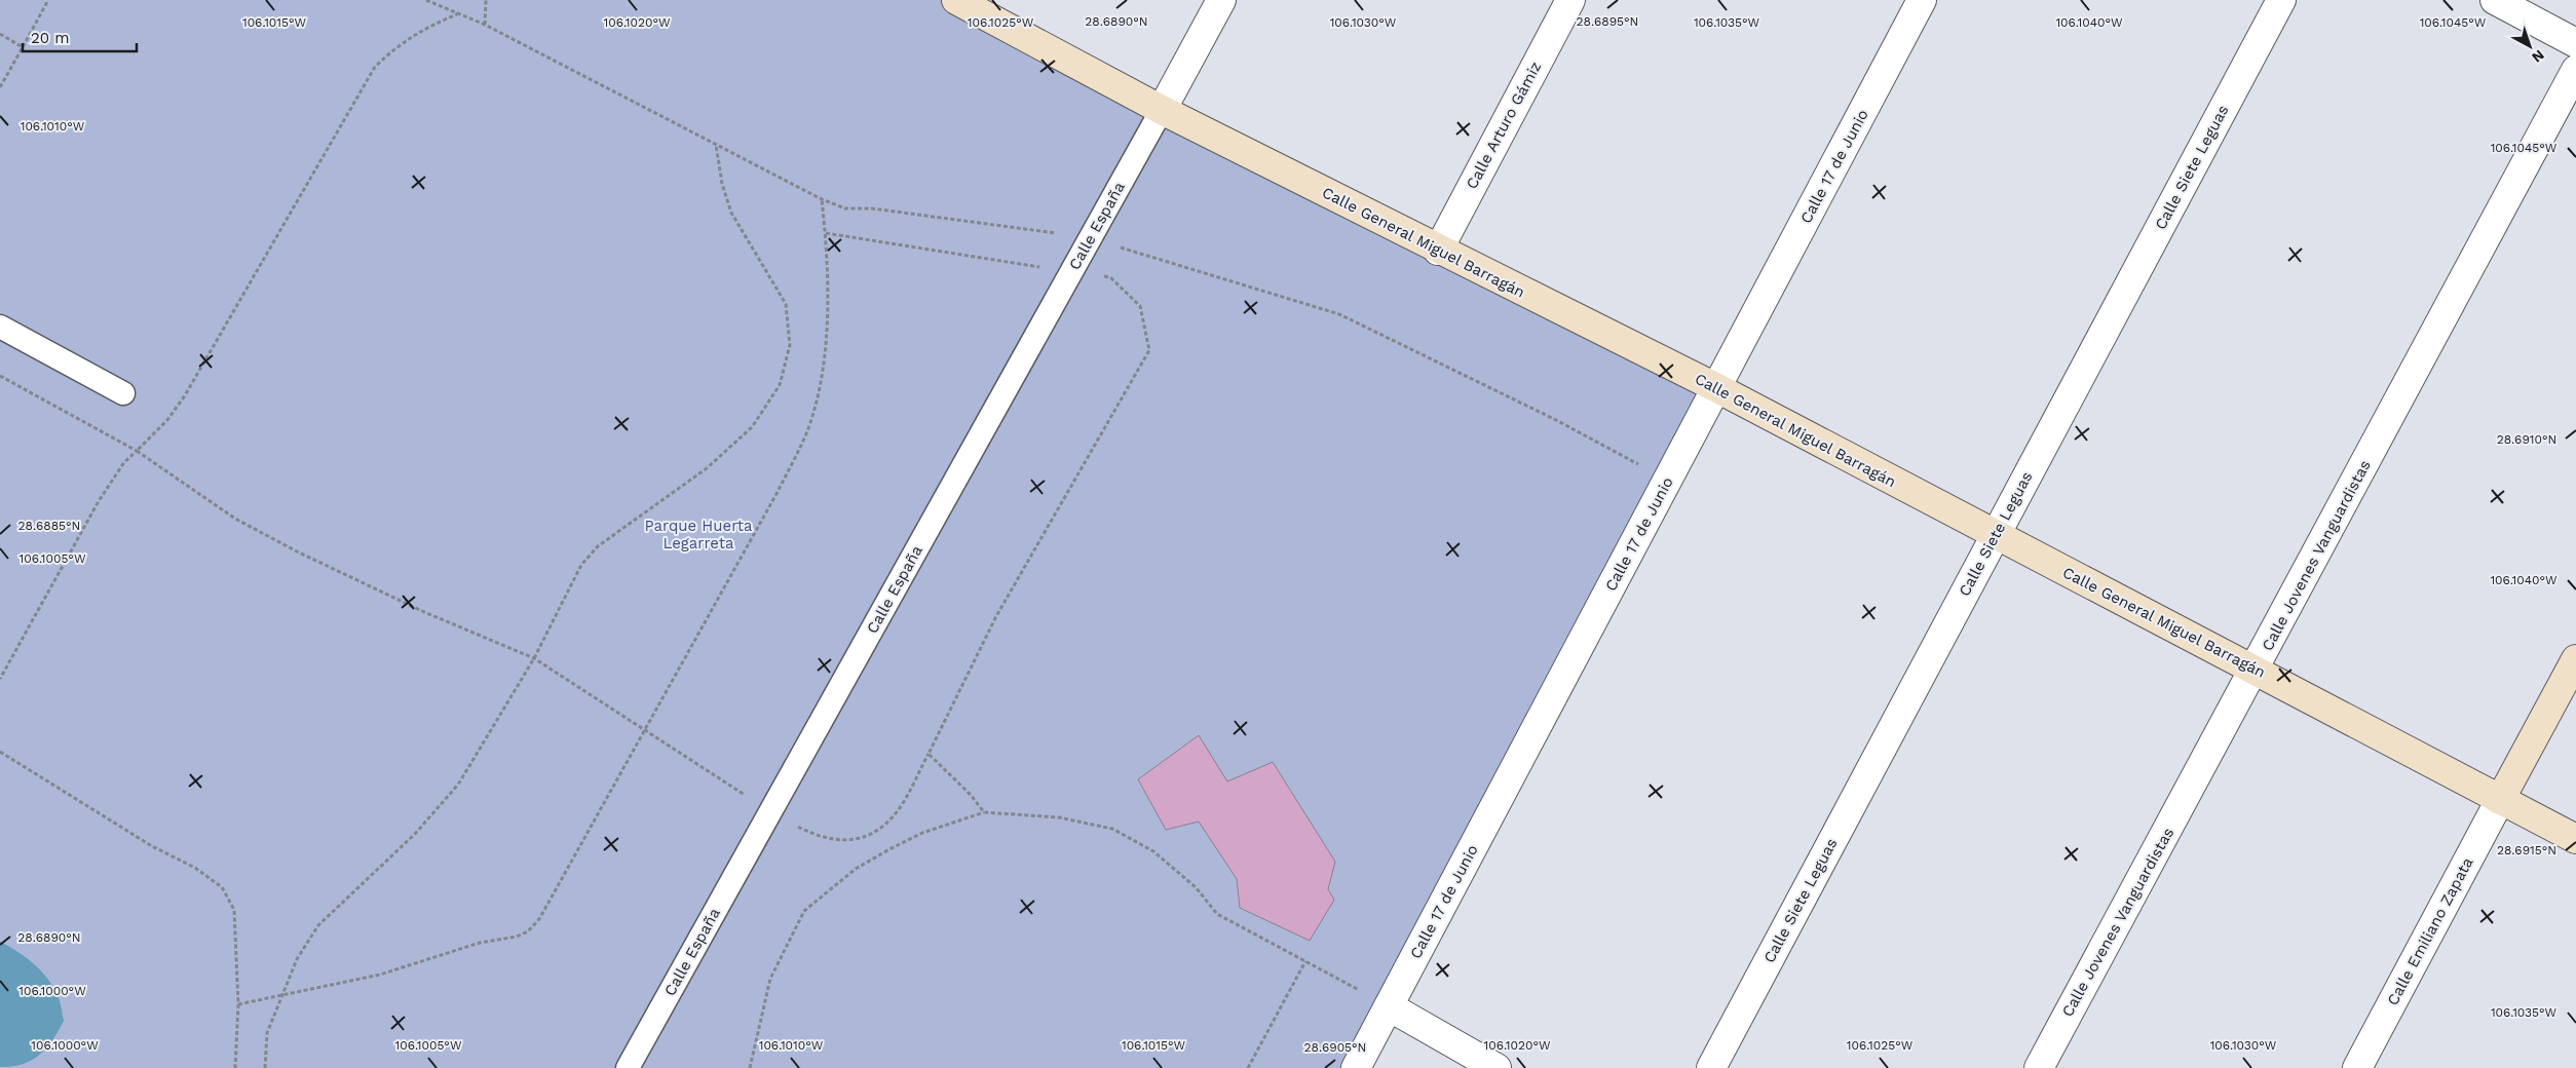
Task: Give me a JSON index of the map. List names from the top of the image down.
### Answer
{
  "streets": {
    "main road": ["Calle General Miguel Barragán", "Calle Emiliano Zapata"],
    "street": [
      "Calle Arturo Gámiz",
      "Calle 17 de Junio",
      "Calle Siete Leguas",
      "Calle Jovenes Vanguardistas"
    ],
    "lane": ["Calle España"]
  },
  "crossings": [
    ["Calle Arturo Gámiz", "Calle General Miguel Barragán"],
    ["Calle 17 de Junio", "Calle General Miguel Barragán"],
    ["Calle Siete Leguas", "Calle General Miguel Barragán"],
    ["Calle España", "Calle General Miguel Barragán"],
    ["Calle General Miguel Barragán", "Calle Jovenes Vanguardistas"],
    ["Calle General Miguel Barragán", "Calle Emiliano Zapata"]
  ],
  "parks": ["Parque Huerta Legarreta"],
  "scale_bar": "20 m",
  "north": "bottom right",
  "coordinates": [
    "28.6890°N",
    "28.6895°N",
    "106.1035°W",
    "106.1040°W",
    "106.1045°W",
    "106.1015°W",
    "106.1020°W",
    "106.1025°W",
    "106.1030°W",
    "106.1010°W",
    "28.6910°N",
    "28.6885°N",
    "106.1005°W",
    "28.6915°N",
    "106.1000°W",
    "28.6905°N"
  ]
}
